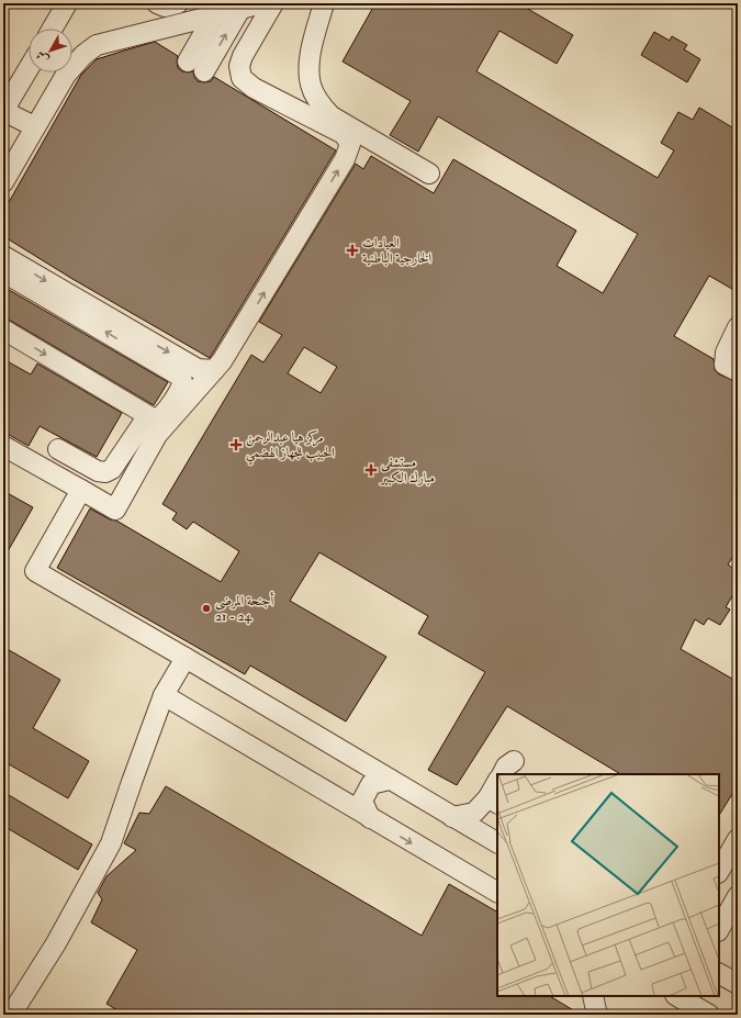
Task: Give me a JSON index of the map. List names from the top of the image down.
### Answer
{
  "places": {
    "health": ["العيادات الخارجية الباطنية", "مركز هيا عبدالرحمن الحبيب للجهاز الهضمي", "مستشفى مبارك الكبير"],
    "other": ["أجنحة المرضى 21 - 24"]
  },
  "north": "bottom left"
}
